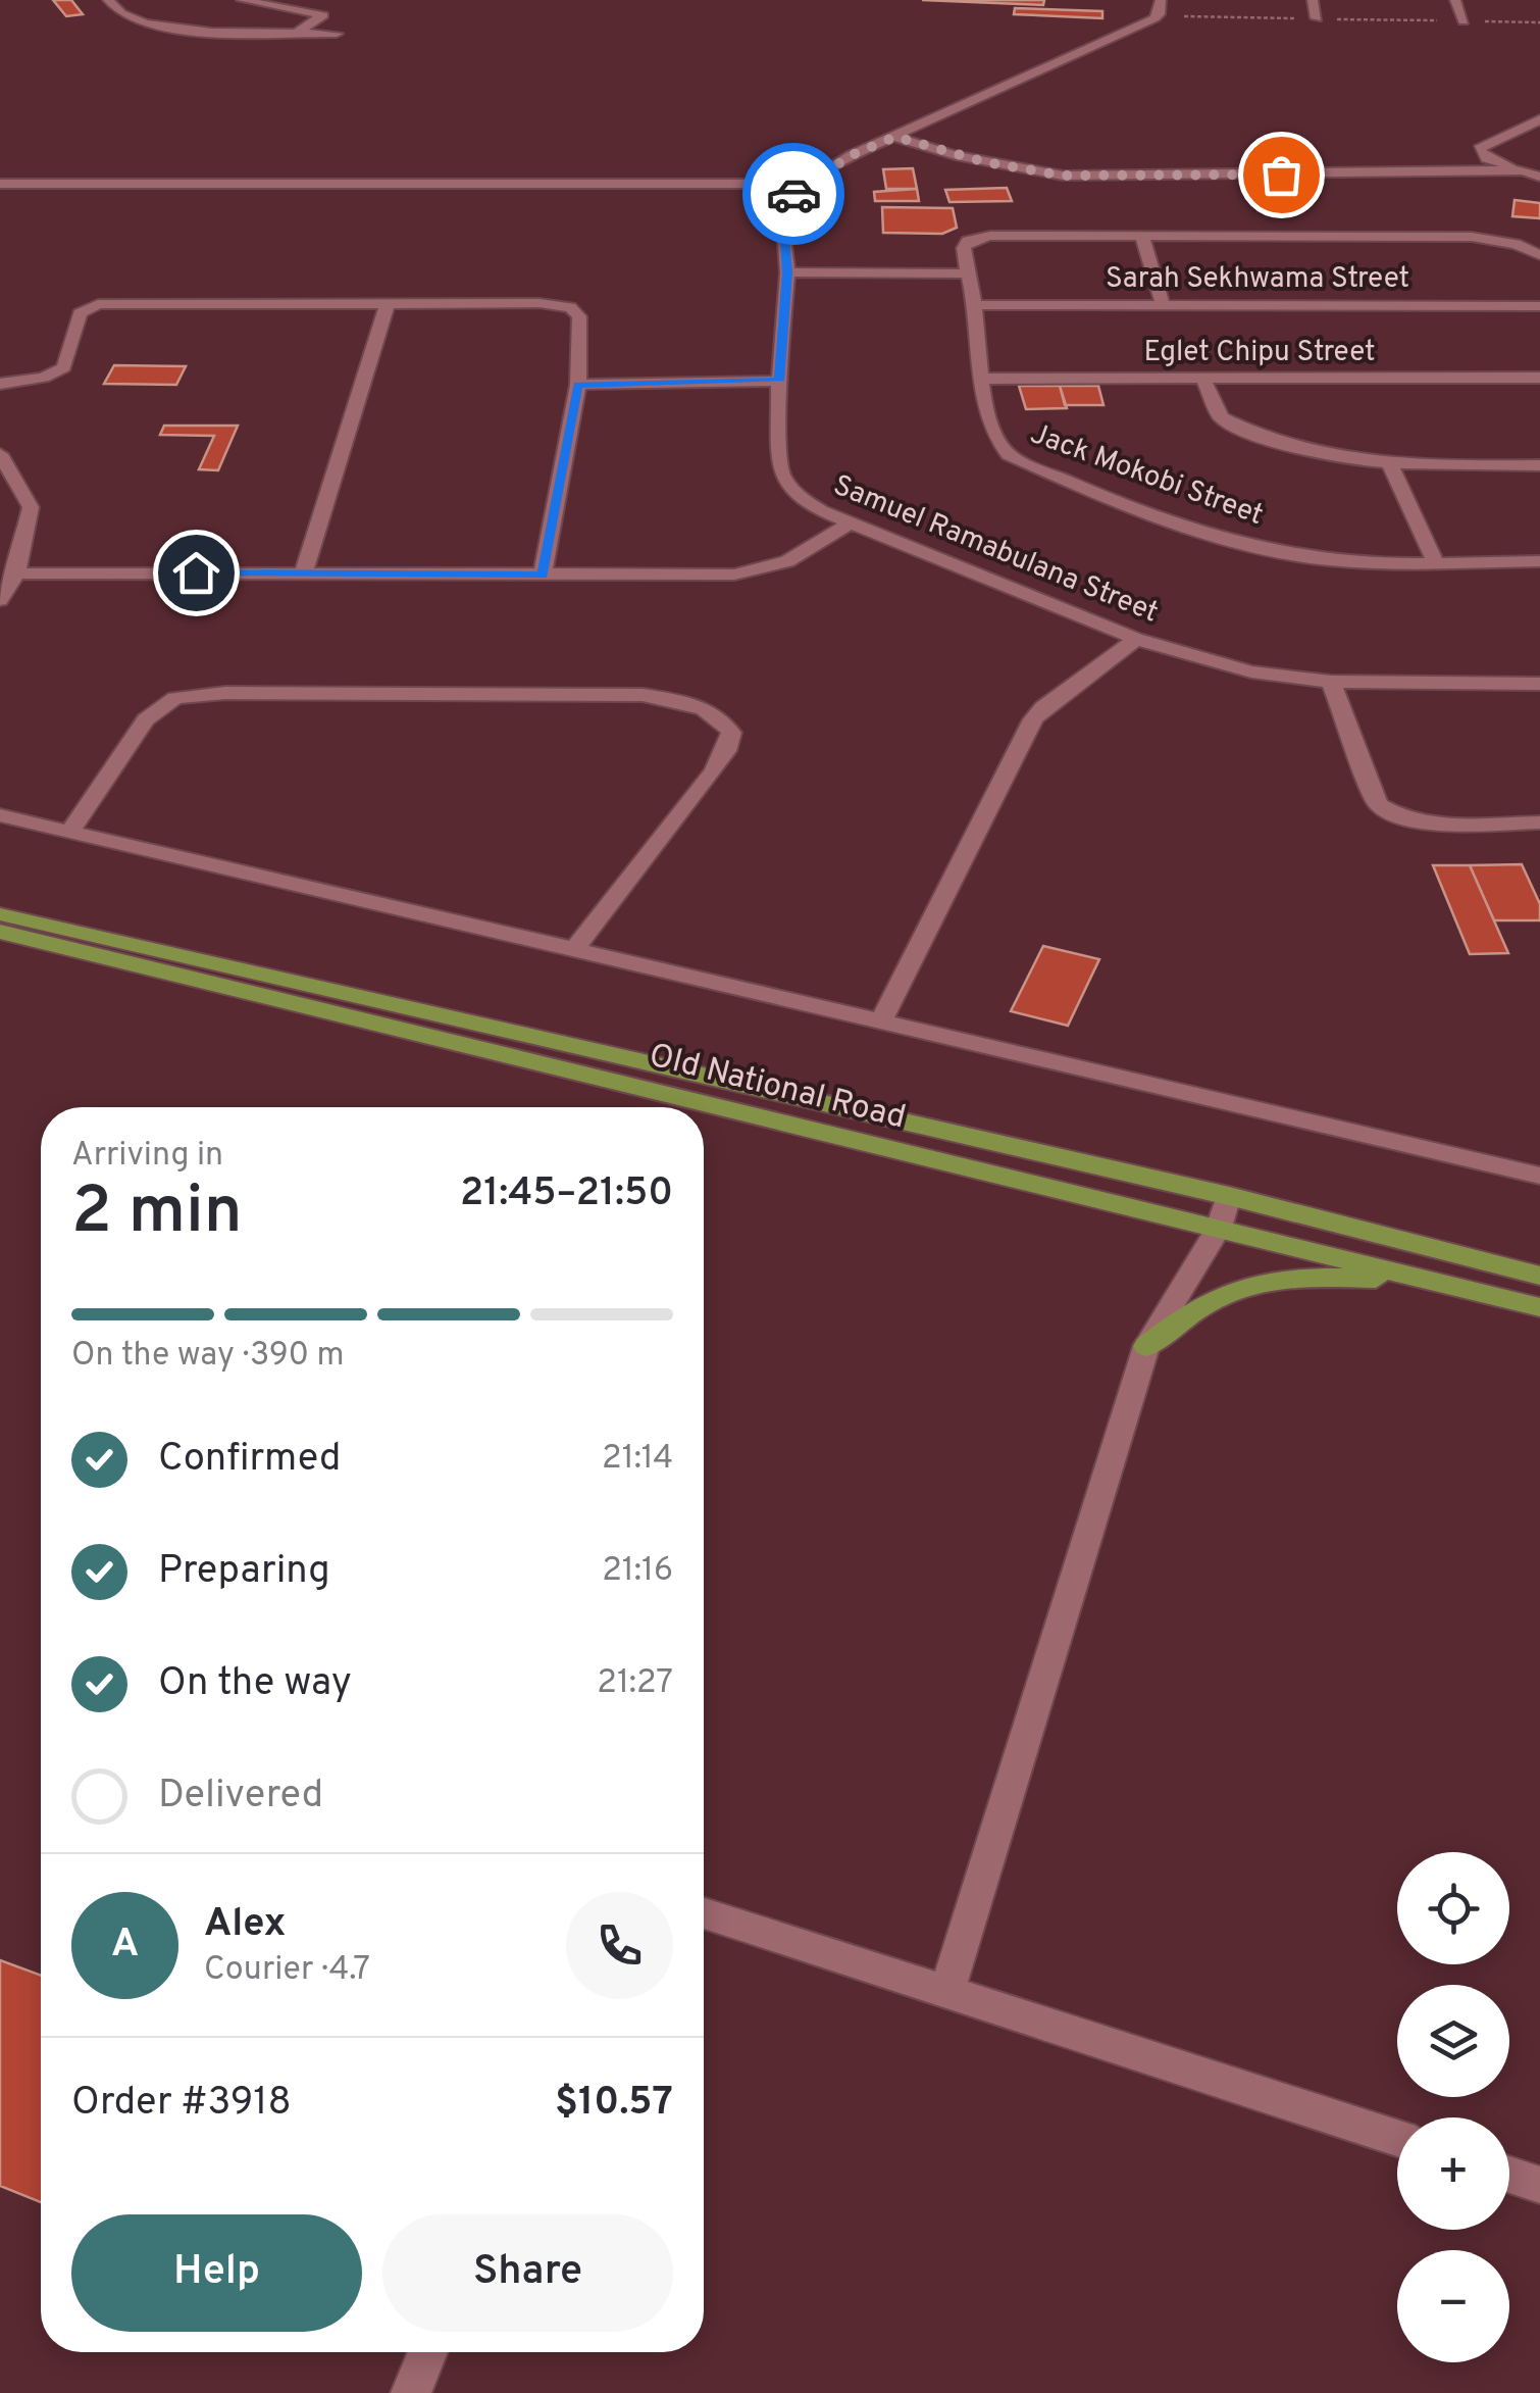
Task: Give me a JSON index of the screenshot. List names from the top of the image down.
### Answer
{
  "streets": {
    "main road": ["Old National Road"],
    "street": [
      "Sarah Sekhwama Street",
      "Eglet Chipu Street",
      "Jack Mokobi Street",
      "Samuel Ramabulana Street"
    ]
  },
  "crossings": [
    ["Sarah Sekhwama Street", "Jack Mokobi Street"],
    ["Eglet Chipu Street", "Jack Mokobi Street"]
  ],
  "page": {
    "heading": ["2 min", "Arriving in", "21:45–21:50"],
    "panel": [
      "Alex",
      "Courier · 4.7",
      "Order #3918",
      "$10.57"
    ],
    "bar": "On the way · 390 m",
    "list": [
      ["Confirmed", "21:14"],
      ["Preparing", "21:16"],
      ["On the way", "21:27"],
      "Delivered"
    ],
    "map_buttons": ["+", "−"],
    "round": "A",
    "buttons": ["Help", "Share"]
  }
}
